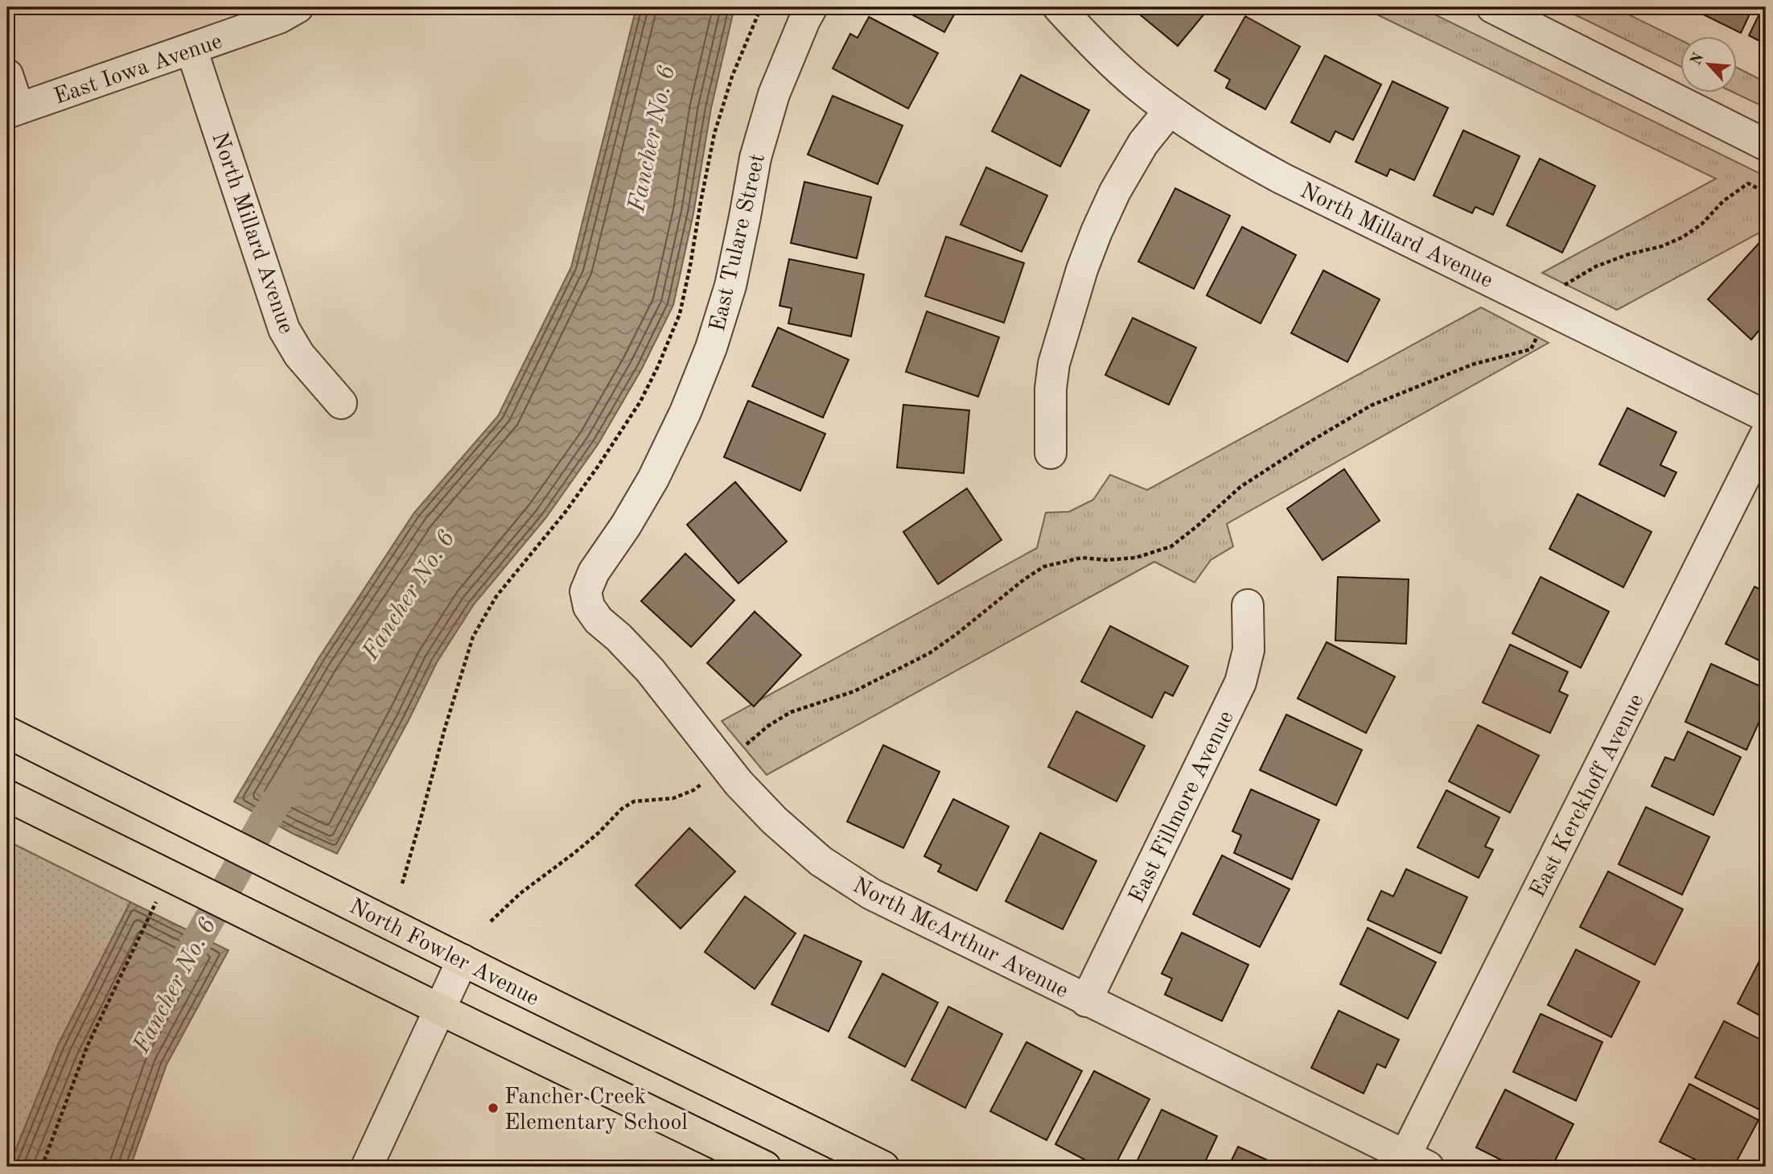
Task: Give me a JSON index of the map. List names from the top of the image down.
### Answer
{
  "streets": {
    "main road": ["North Fowler Avenue"],
    "street": [
      "East Iowa Avenue",
      "North Millard Avenue",
      "East Tulare Street",
      "East Kerckhoff Avenue",
      "East Fillmore Avenue",
      "North McArthur Avenue"
    ]
  },
  "crossings": [
    ["East Iowa Avenue", "North Millard Avenue"],
    ["East Tulare Street", "North McArthur Avenue"],
    ["East Kerckhoff Avenue", "North McArthur Avenue"],
    ["East Fillmore Avenue", "North McArthur Avenue"]
  ],
  "water": ["Fancher No. 6"],
  "places": ["Fancher Creek Elementary School"],
  "north": "top left"
}
